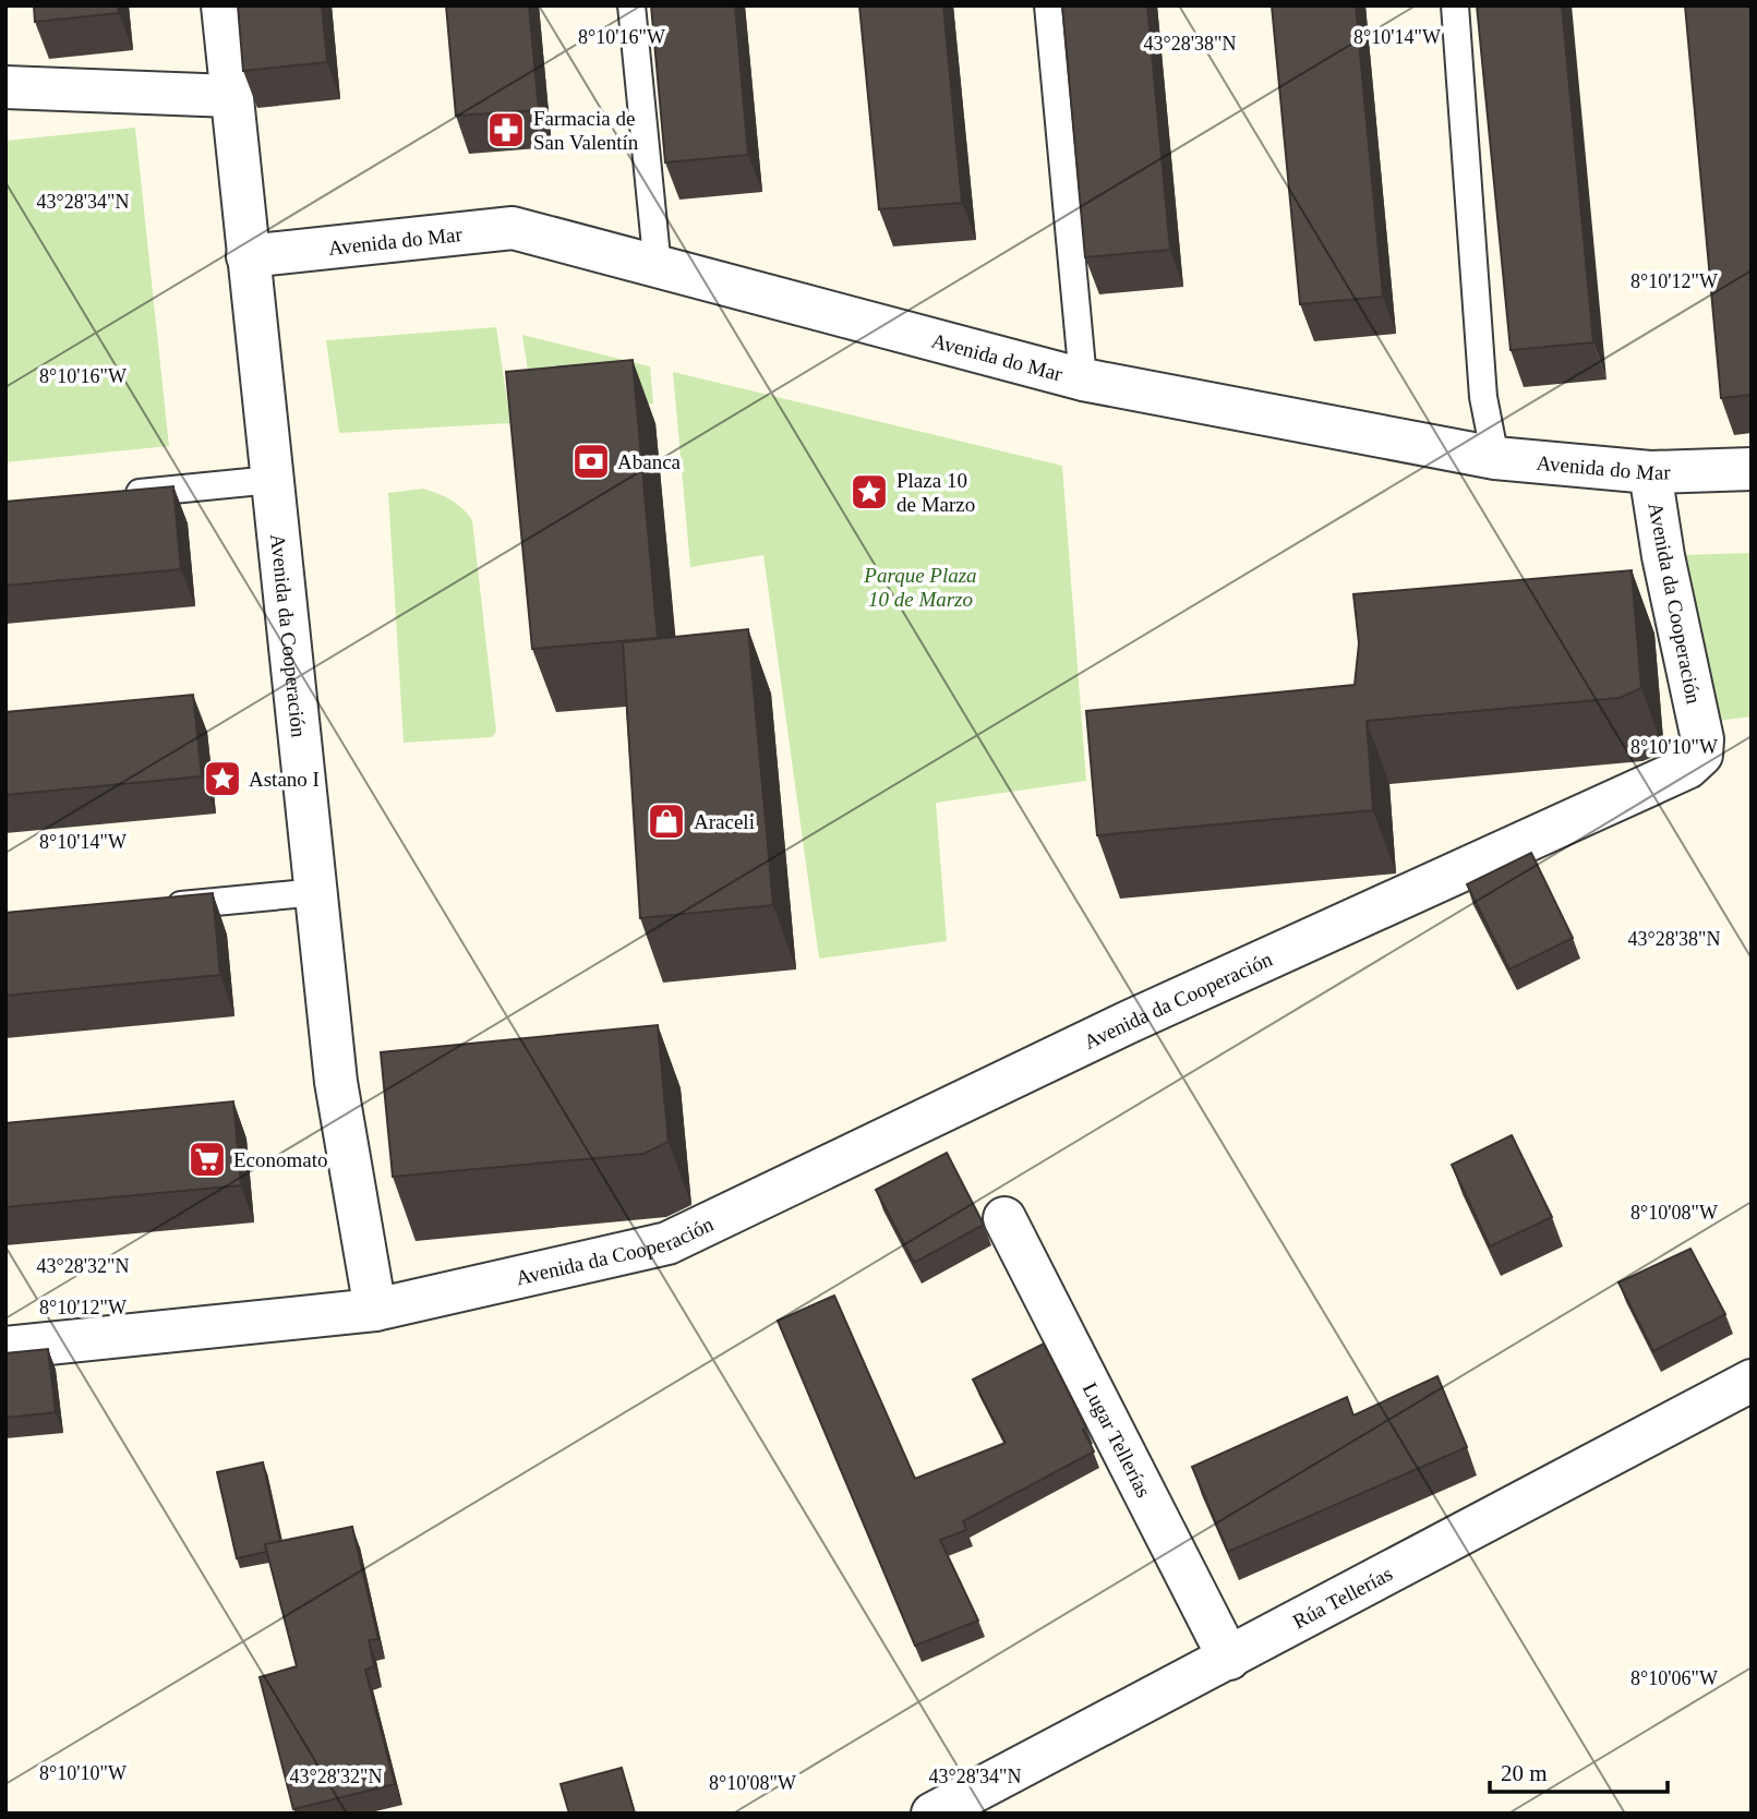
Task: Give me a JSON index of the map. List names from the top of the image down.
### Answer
{
  "streets": {
    "street": [
      "Avenida do Mar",
      "Avenida da Cooperación",
      "Lugar Tellerías",
      "Rúa Tellerías"
    ]
  },
  "crossings": [
    ["Avenida do Mar", "Avenida da Cooperación"],
    ["Lugar Tellerías", "Rúa Tellerías"]
  ],
  "parks": ["Parque Plaza 10 de Marzo"],
  "places": {
    "pharmacy": ["Farmacia de San Valentín"],
    "bank": ["Abanca"],
    "place": ["Plaza 10 de Marzo", "Astano I"],
    "shop": ["Araceli"],
    "supermarket": ["Economato"]
  },
  "scale_bar": "20 m",
  "coordinates": [
    "8°10'16\"W",
    "8°10'14\"W",
    "43°28'38\"N",
    "43°28'34\"N",
    "8°10'12\"W",
    "8°10'10\"W",
    "8°10'08\"W",
    "43°28'32\"N",
    "8°10'06\"W"
  ]
}
